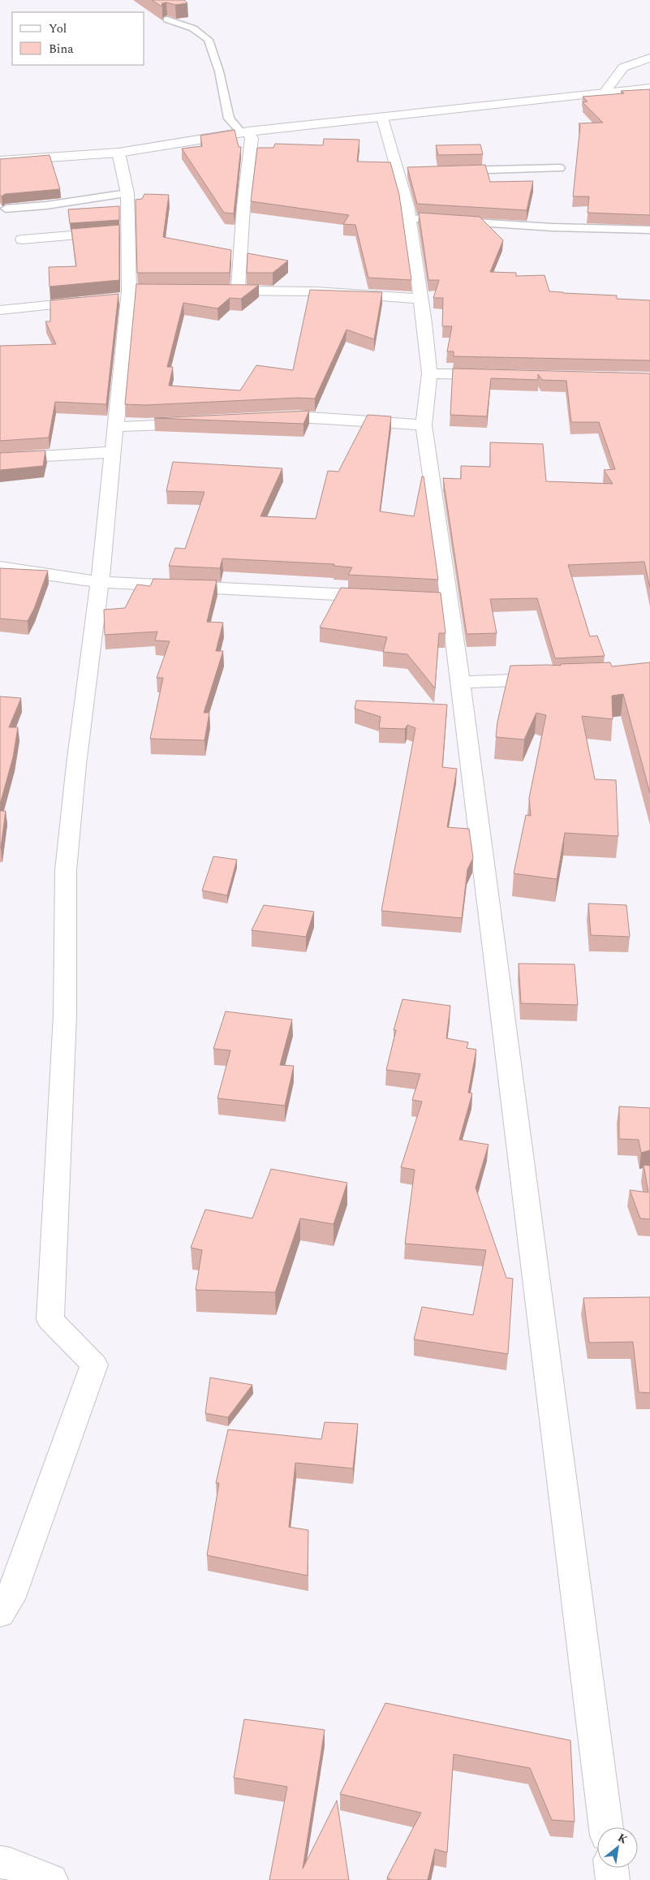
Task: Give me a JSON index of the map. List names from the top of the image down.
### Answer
{
  "legend": ["Yol", "Bina"],
  "north": "top right"
}
